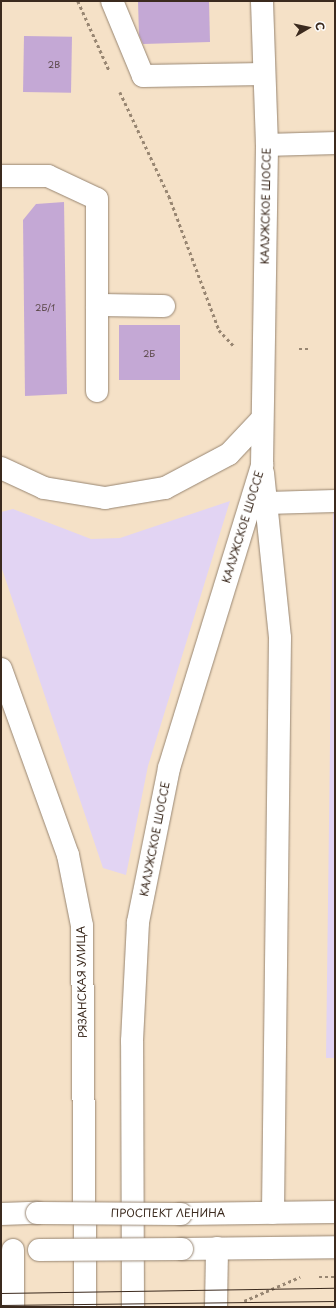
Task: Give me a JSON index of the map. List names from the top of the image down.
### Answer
{
  "streets": {
    "main road": ["КАЛУЖСКОЕ ШОССЕ", "РЯЗАНСКАЯ УЛИЦА", "ПРОСПЕКТ ЛЕНИНА"]
  },
  "house_numbers": ["2В", "2Б/1", "2Б"],
  "north": "right"
}
